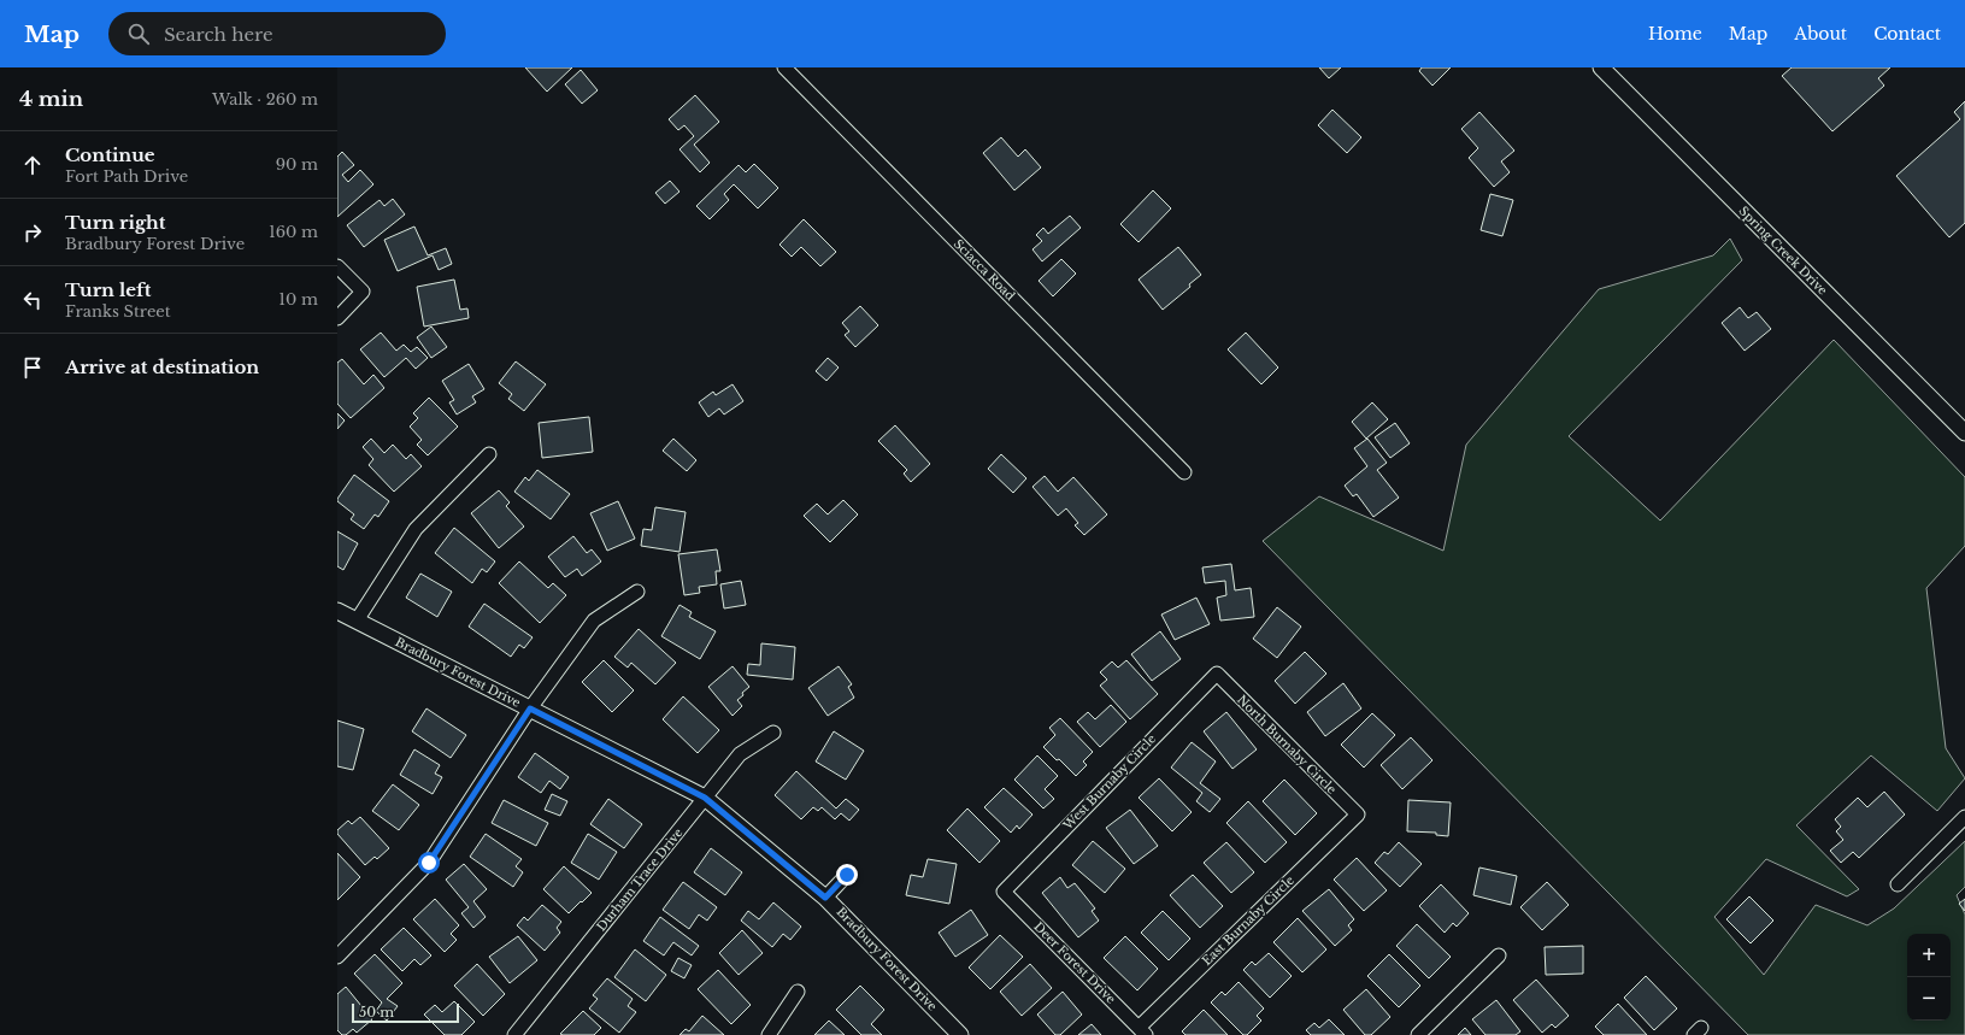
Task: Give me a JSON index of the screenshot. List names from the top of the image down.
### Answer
{
  "streets": {
    "street": [
      "Spring Creek Drive",
      "Sciacca Road",
      "Bradbury Forest Drive",
      "North Burnaby Circle",
      "West Burnaby Circle",
      "Durham Trace Drive",
      "East Burnaby Circle",
      "Deer Forest Drive"
    ]
  },
  "crossings": [
    ["Bradbury Forest Drive", "Durham Trace Drive"],
    ["North Burnaby Circle", "West Burnaby Circle"],
    ["North Burnaby Circle", "East Burnaby Circle"],
    ["West Burnaby Circle", "Deer Forest Drive"],
    ["East Burnaby Circle", "Deer Forest Drive"]
  ],
  "scale_bar": "50 m",
  "page": {
    "header": "Map",
    "search": "Search here",
    "nav": [
      "Home",
      "Map",
      "About",
      "Contact"
    ],
    "heading": ["4 min", "Walk · 260 m"],
    "list": [
      ["Continue", "Fort Path Drive", "90 m"],
      ["Turn right", "Bradbury Forest Drive", "160 m"],
      ["Turn left", "Franks Street", "10 m"],
      "Arrive at destination"
    ],
    "map_buttons": ["+", "−"],
    "scale": "50 m"
  }
}
